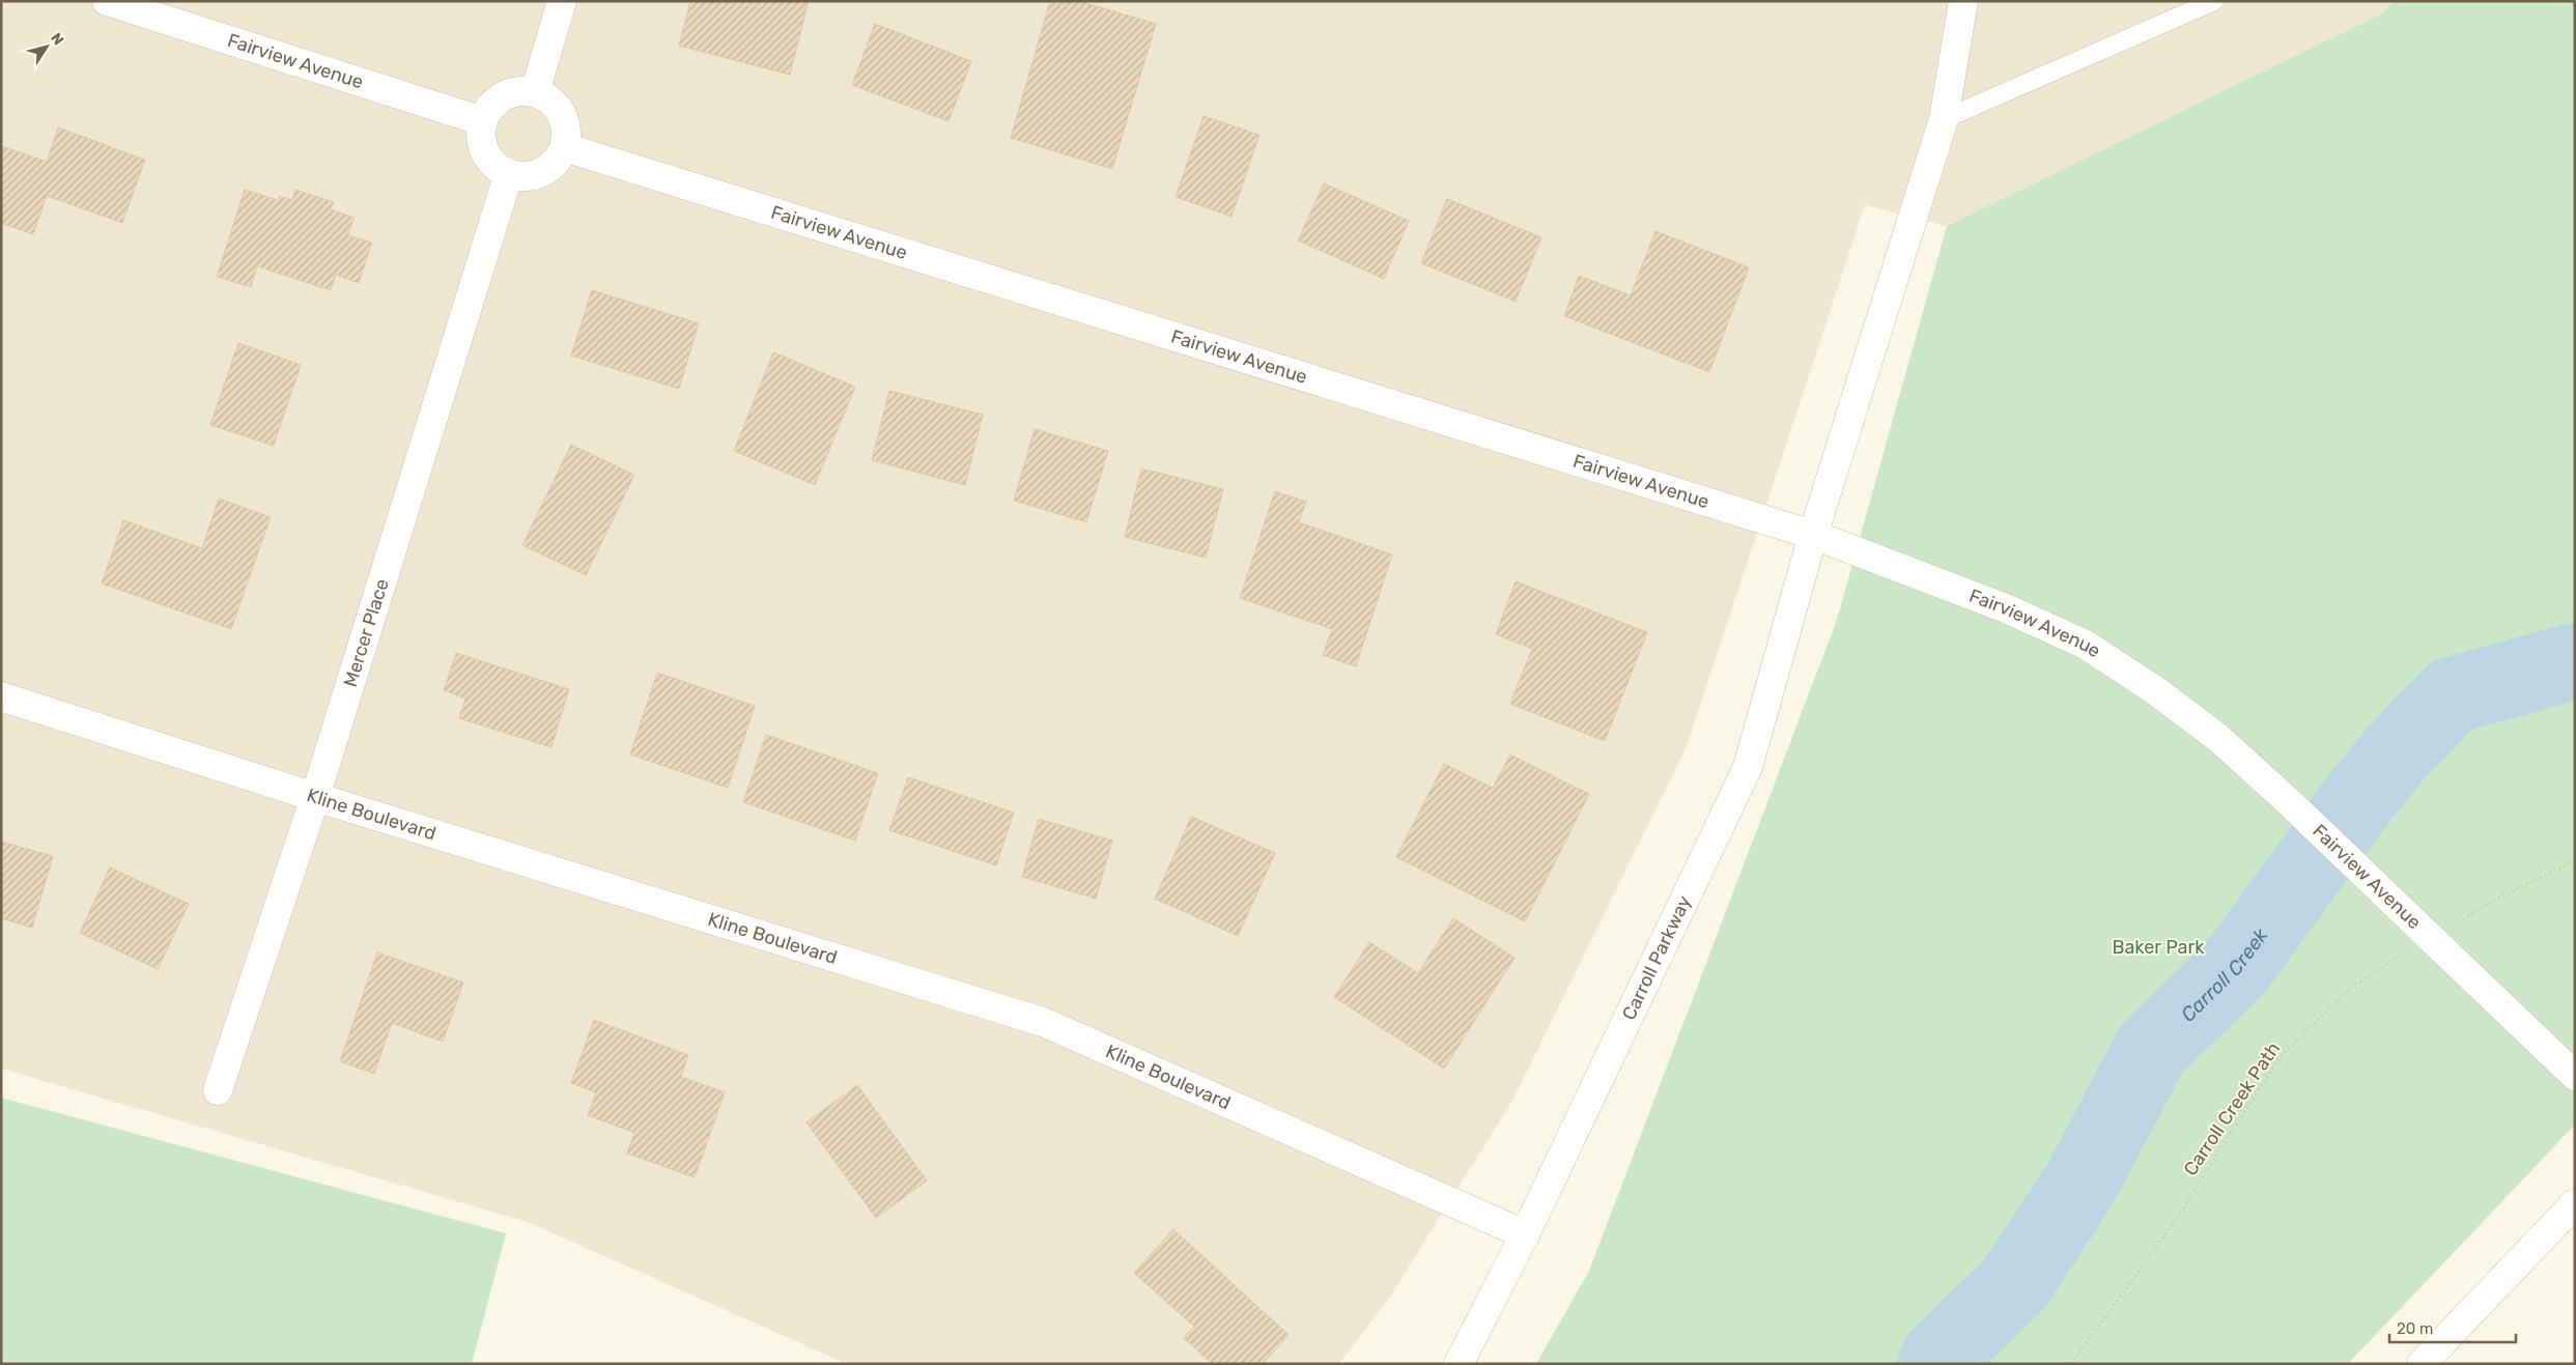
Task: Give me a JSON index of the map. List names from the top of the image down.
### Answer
{
  "streets": {
    "street": [
      "Fairview Avenue",
      "Mercer Place",
      "Kline Boulevard",
      "Carroll Parkway"
    ],
    "path": ["Carroll Creek Path"]
  },
  "crossings": [
    ["Fairview Avenue", "Mercer Place"],
    ["Fairview Avenue", "Carroll Parkway"],
    ["Fairview Avenue", "Carroll Creek Path"],
    ["Mercer Place", "Kline Boulevard"],
    ["Kline Boulevard", "Carroll Parkway"]
  ],
  "water": ["Carroll Creek"],
  "parks": ["Baker Park"],
  "scale_bar": "20 m",
  "north": "top right"
}
